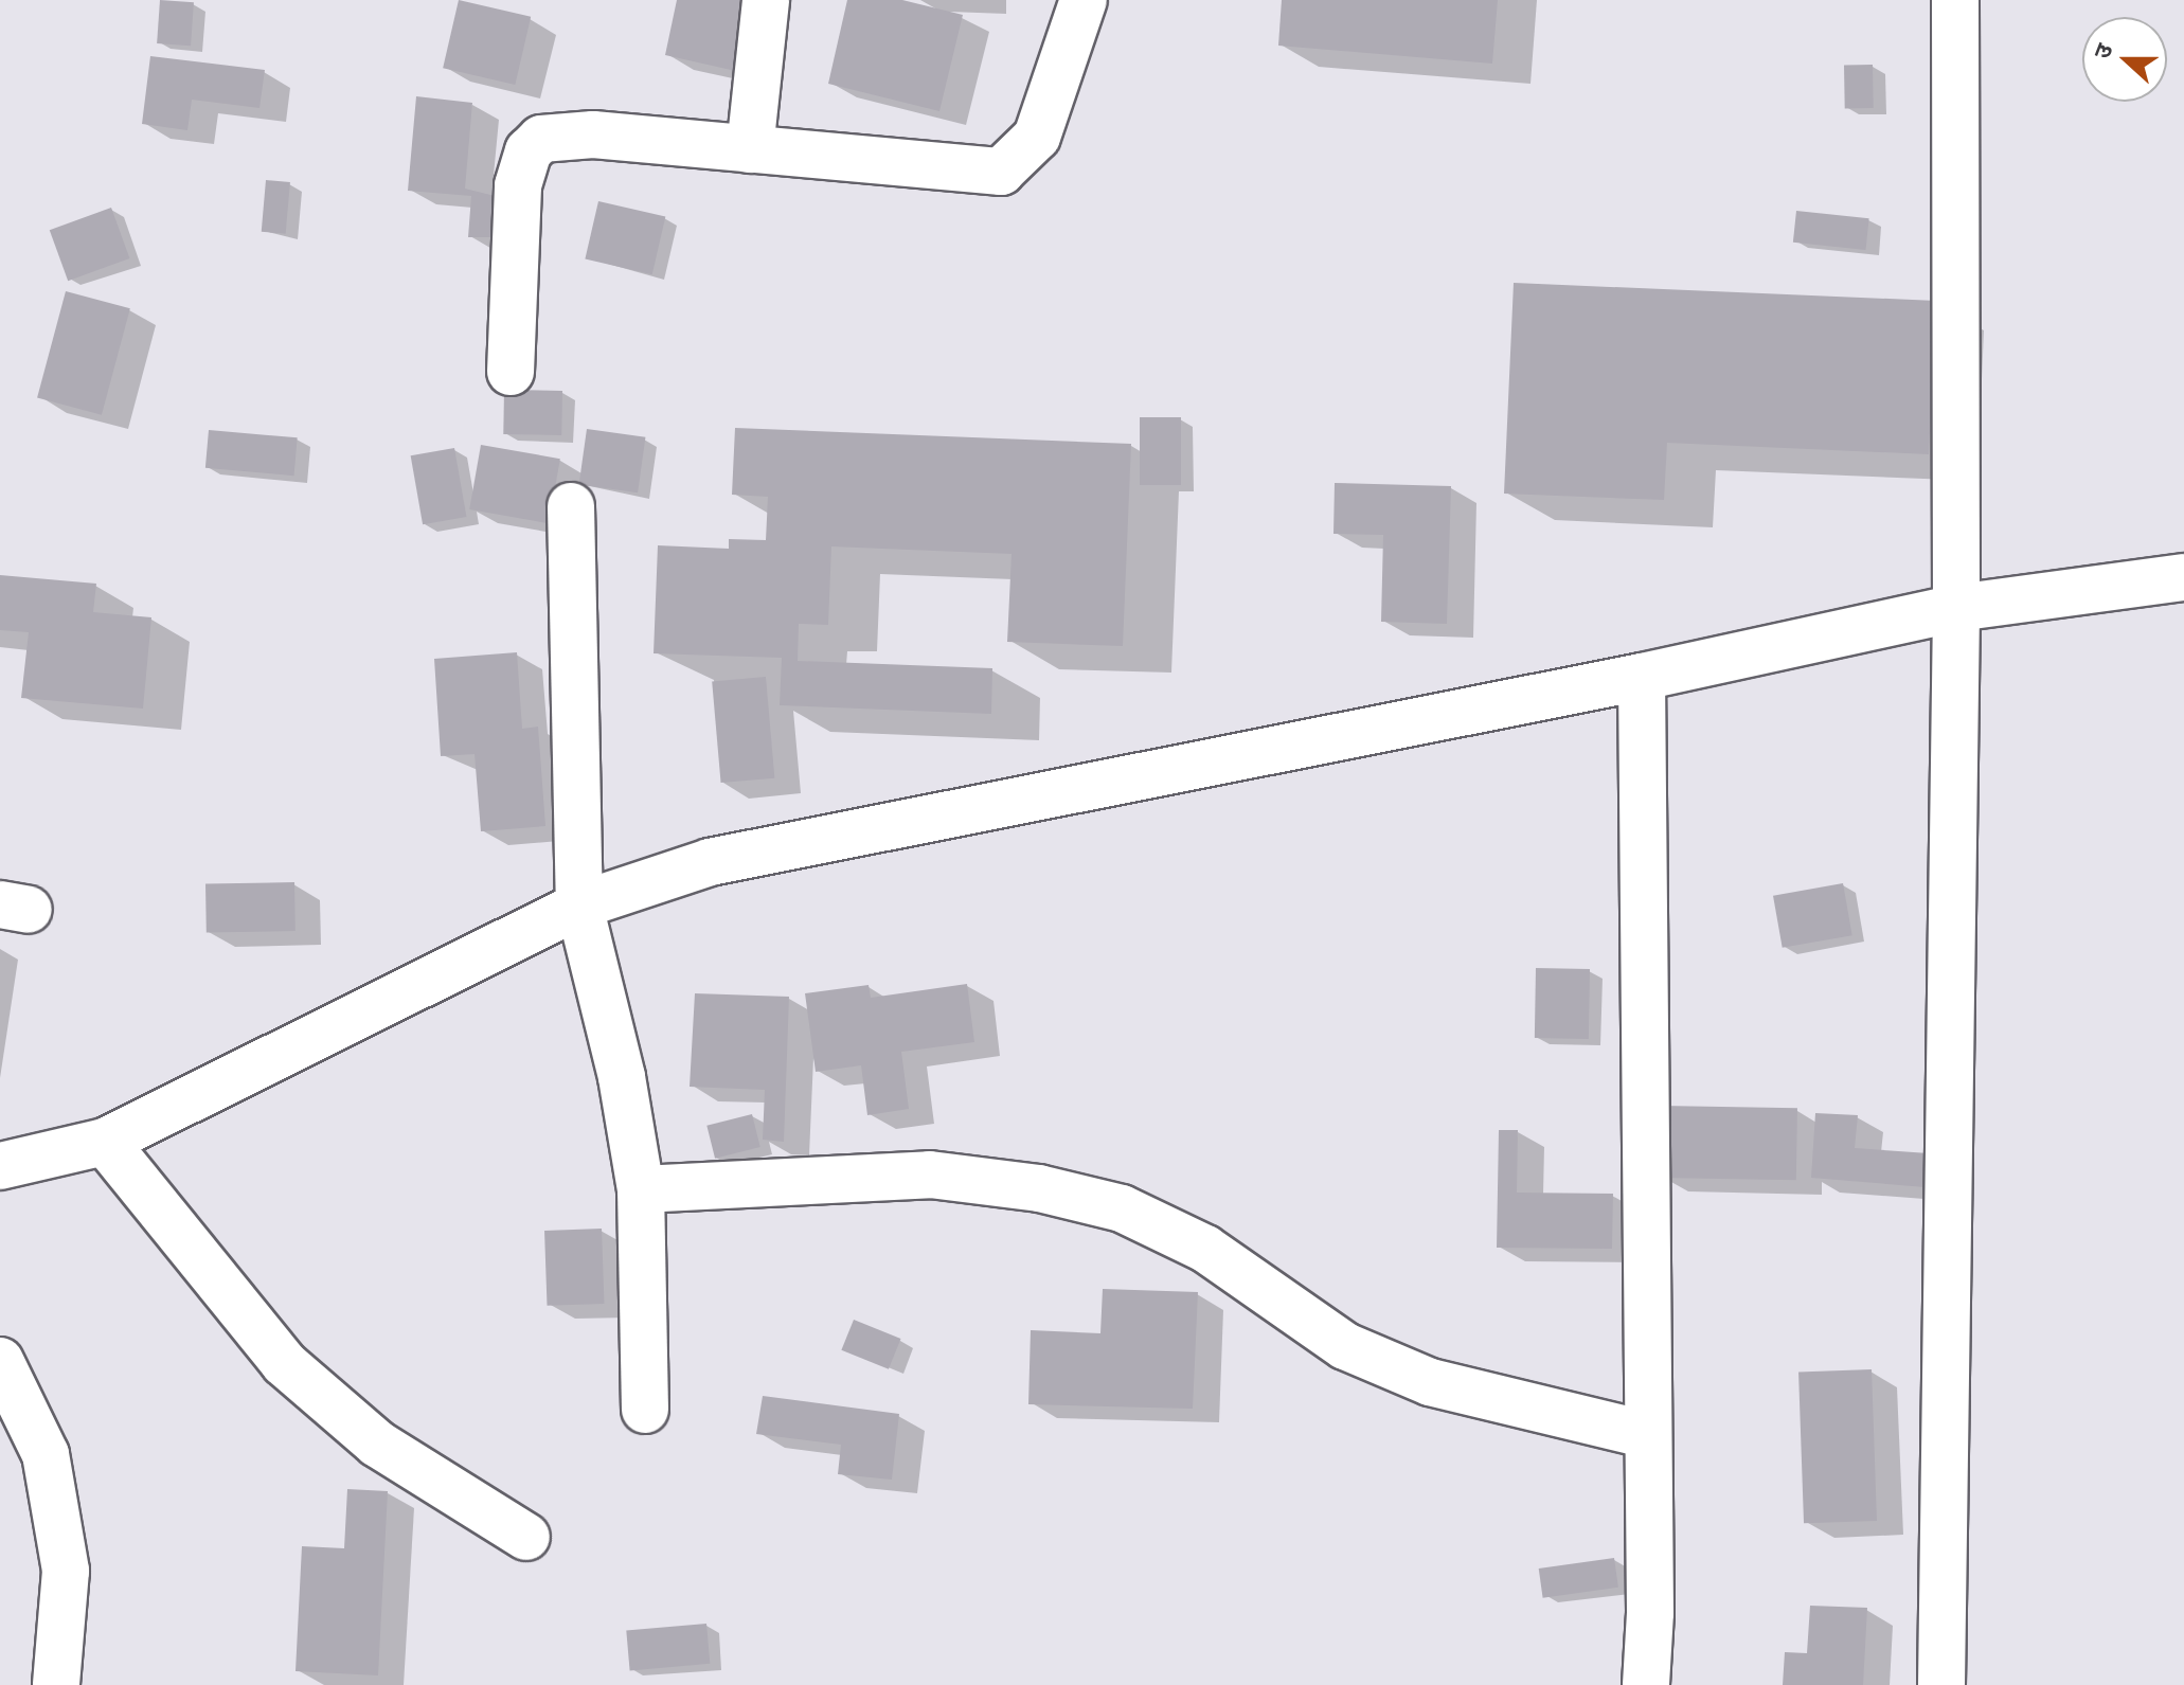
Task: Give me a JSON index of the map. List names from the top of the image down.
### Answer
{
  "north": "left"
}
